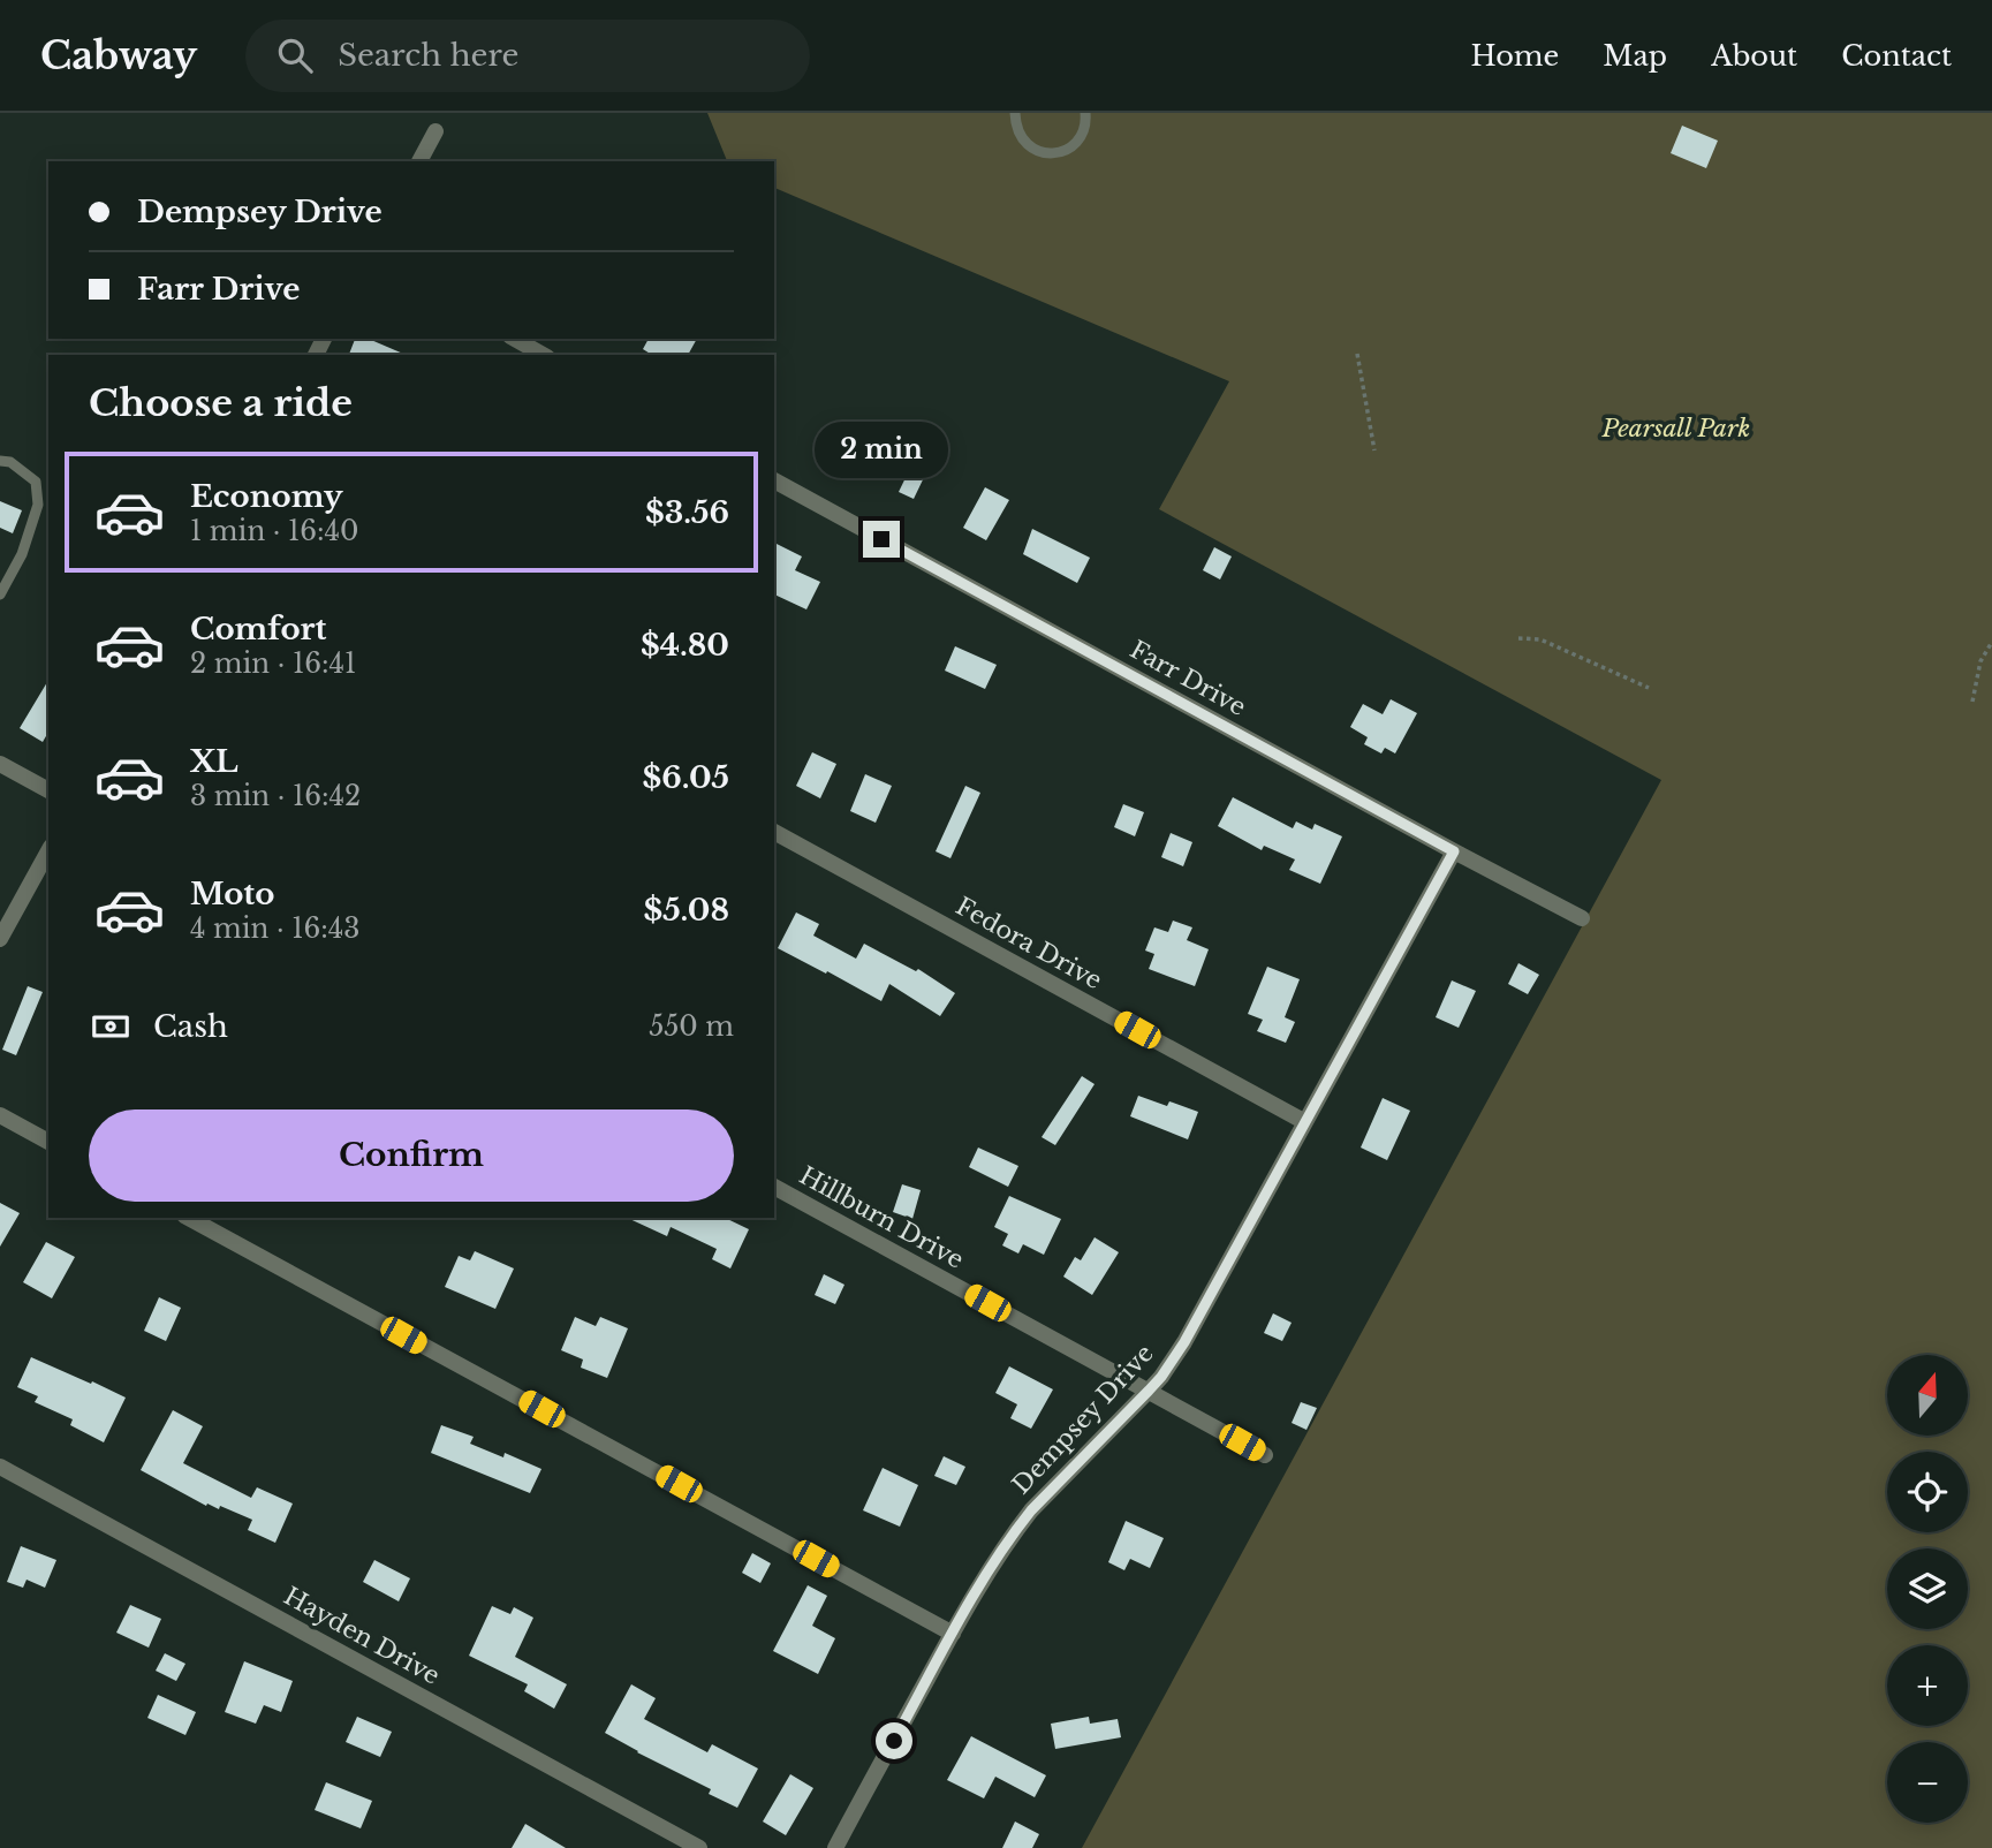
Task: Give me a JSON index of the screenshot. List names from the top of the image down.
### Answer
{
  "streets": {
    "street": [
      "Farr Drive",
      "Fedora Drive",
      "Hillburn Drive",
      "Dempsey Drive",
      "Hayden Drive"
    ]
  },
  "crossings": [
    ["Farr Drive", "Dempsey Drive"],
    ["Fedora Drive", "Dempsey Drive"],
    ["Hillburn Drive", "Dempsey Drive"]
  ],
  "parks": ["Pearsall Park"],
  "north": "top",
  "page": {
    "header": "Cabway",
    "search": "Search here",
    "nav": [
      "Home",
      "Map",
      "About",
      "Contact"
    ],
    "banner": ["Dempsey Drive", "Farr Drive"],
    "heading": "Choose a ride",
    "bubble": "2 min",
    "list": [
      {
        "name": "Economy",
        "note": "1 min · 16:40",
        "value": "$3.56"
      },
      {
        "name": "Comfort",
        "note": "2 min · 16:41",
        "value": "$4.80"
      },
      {
        "name": "XL",
        "note": "3 min · 16:42",
        "value": "$6.05"
      },
      {
        "name": "Moto",
        "note": "4 min · 16:43",
        "value": "$5.08"
      }
    ],
    "pay": ["Cash", "550 m"],
    "buttons": "Confirm",
    "map_buttons": ["+", "−"]
  }
}
